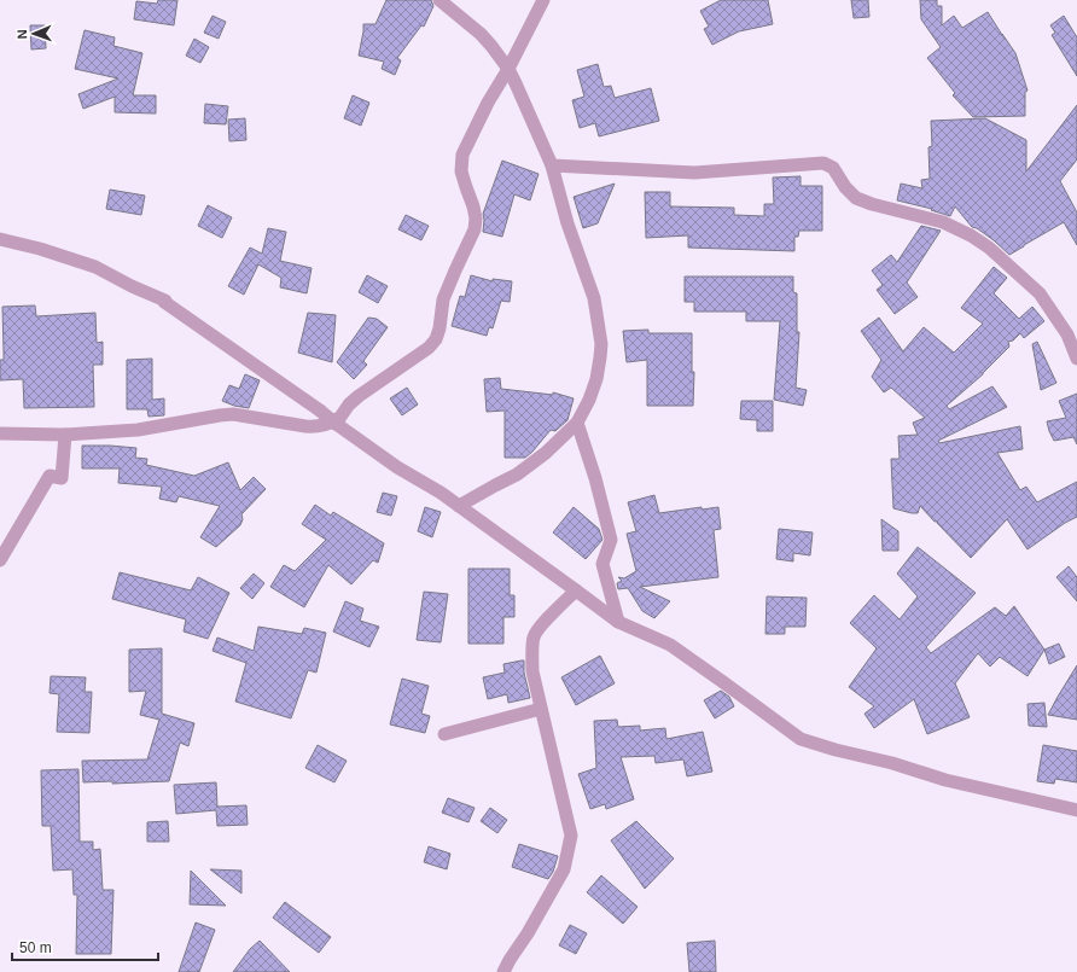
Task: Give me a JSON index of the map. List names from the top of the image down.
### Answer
{
  "scale_bar": "50 m",
  "north": "left"
}
